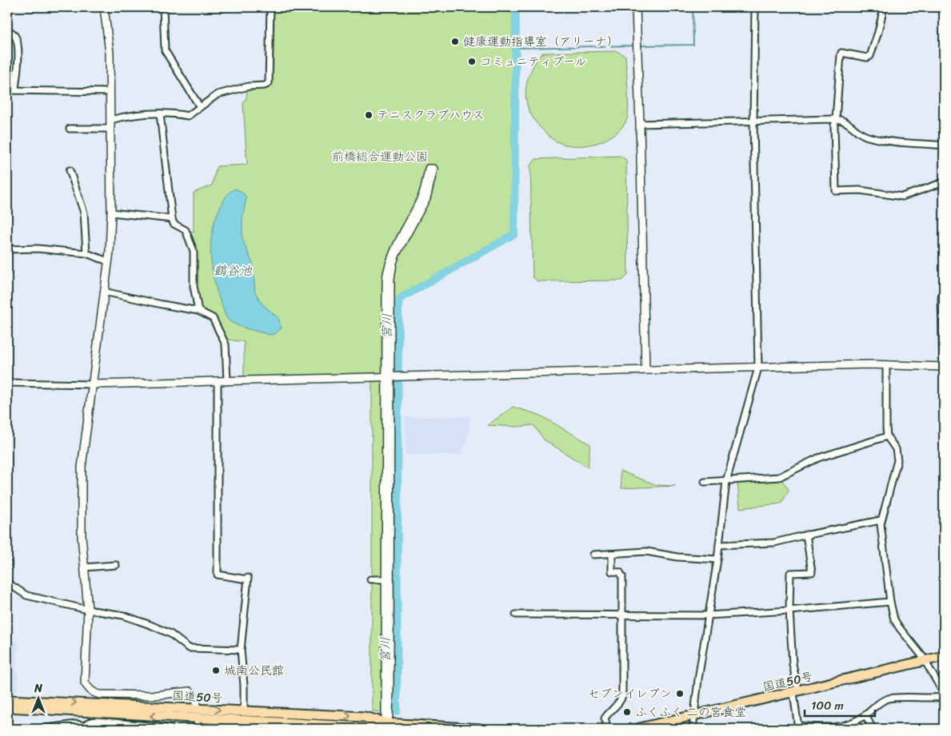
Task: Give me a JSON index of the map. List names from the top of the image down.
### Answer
{
  "streets": {
    "highway": ["国道50号"]
  },
  "water": ["鶴谷池", "宮川"],
  "parks": ["前橋総合運動公園"],
  "places": [
    "健康運動指導室（アリーナ）",
    "コミュニティプール",
    "テニスクラブハウス",
    "城南公民館",
    "セブンイレブン",
    "ふくふく 二の宮食堂"
  ],
  "scale_bar": "100 m",
  "north": "top"
}
